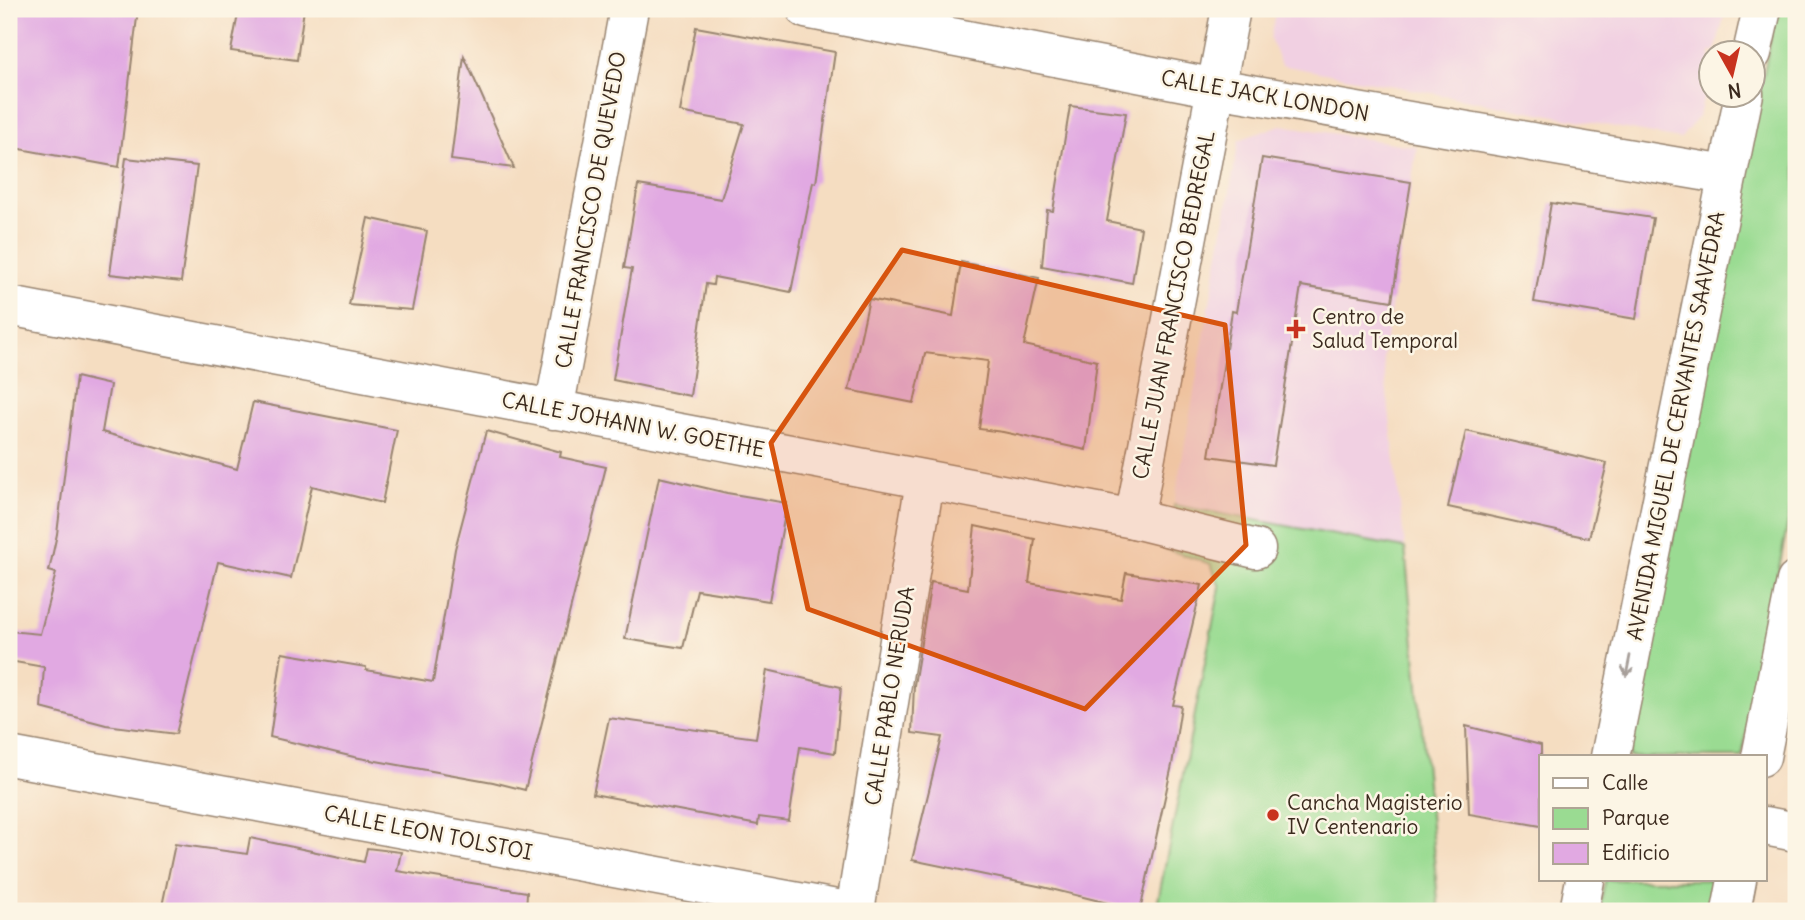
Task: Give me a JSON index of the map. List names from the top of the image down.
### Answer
{
  "streets": {
    "street": [
      "CALLE JACK LONDON",
      "CALLE FRANCISCO DE QUEVEDO",
      "CALLE JUAN FRANCISCO BEDREGAL",
      "CALLE JOHANN W. GOETHE",
      "AVENIDA MIGUEL DE CERVANTES SAAVEDRA",
      "CALLE PABLO NERUDA",
      "CALLE LEON TOLSTOI"
    ]
  },
  "crossings": [
    ["CALLE JACK LONDON", "CALLE JUAN FRANCISCO BEDREGAL"],
    ["CALLE JACK LONDON", "AVENIDA MIGUEL DE CERVANTES SAAVEDRA"],
    ["CALLE FRANCISCO DE QUEVEDO", "CALLE JOHANN W. GOETHE"],
    ["CALLE JUAN FRANCISCO BEDREGAL", "CALLE JOHANN W. GOETHE"],
    ["CALLE JOHANN W. GOETHE", "CALLE PABLO NERUDA"]
  ],
  "one_way": ["AVENIDA MIGUEL DE CERVANTES SAAVEDRA"],
  "places": {
    "health": ["Centro de Salud Temporal"],
    "other": ["Cancha Magisterio IV Centenario"]
  },
  "legend": ["Calle", "Parque", "Edificio"],
  "north": "bottom"
}
